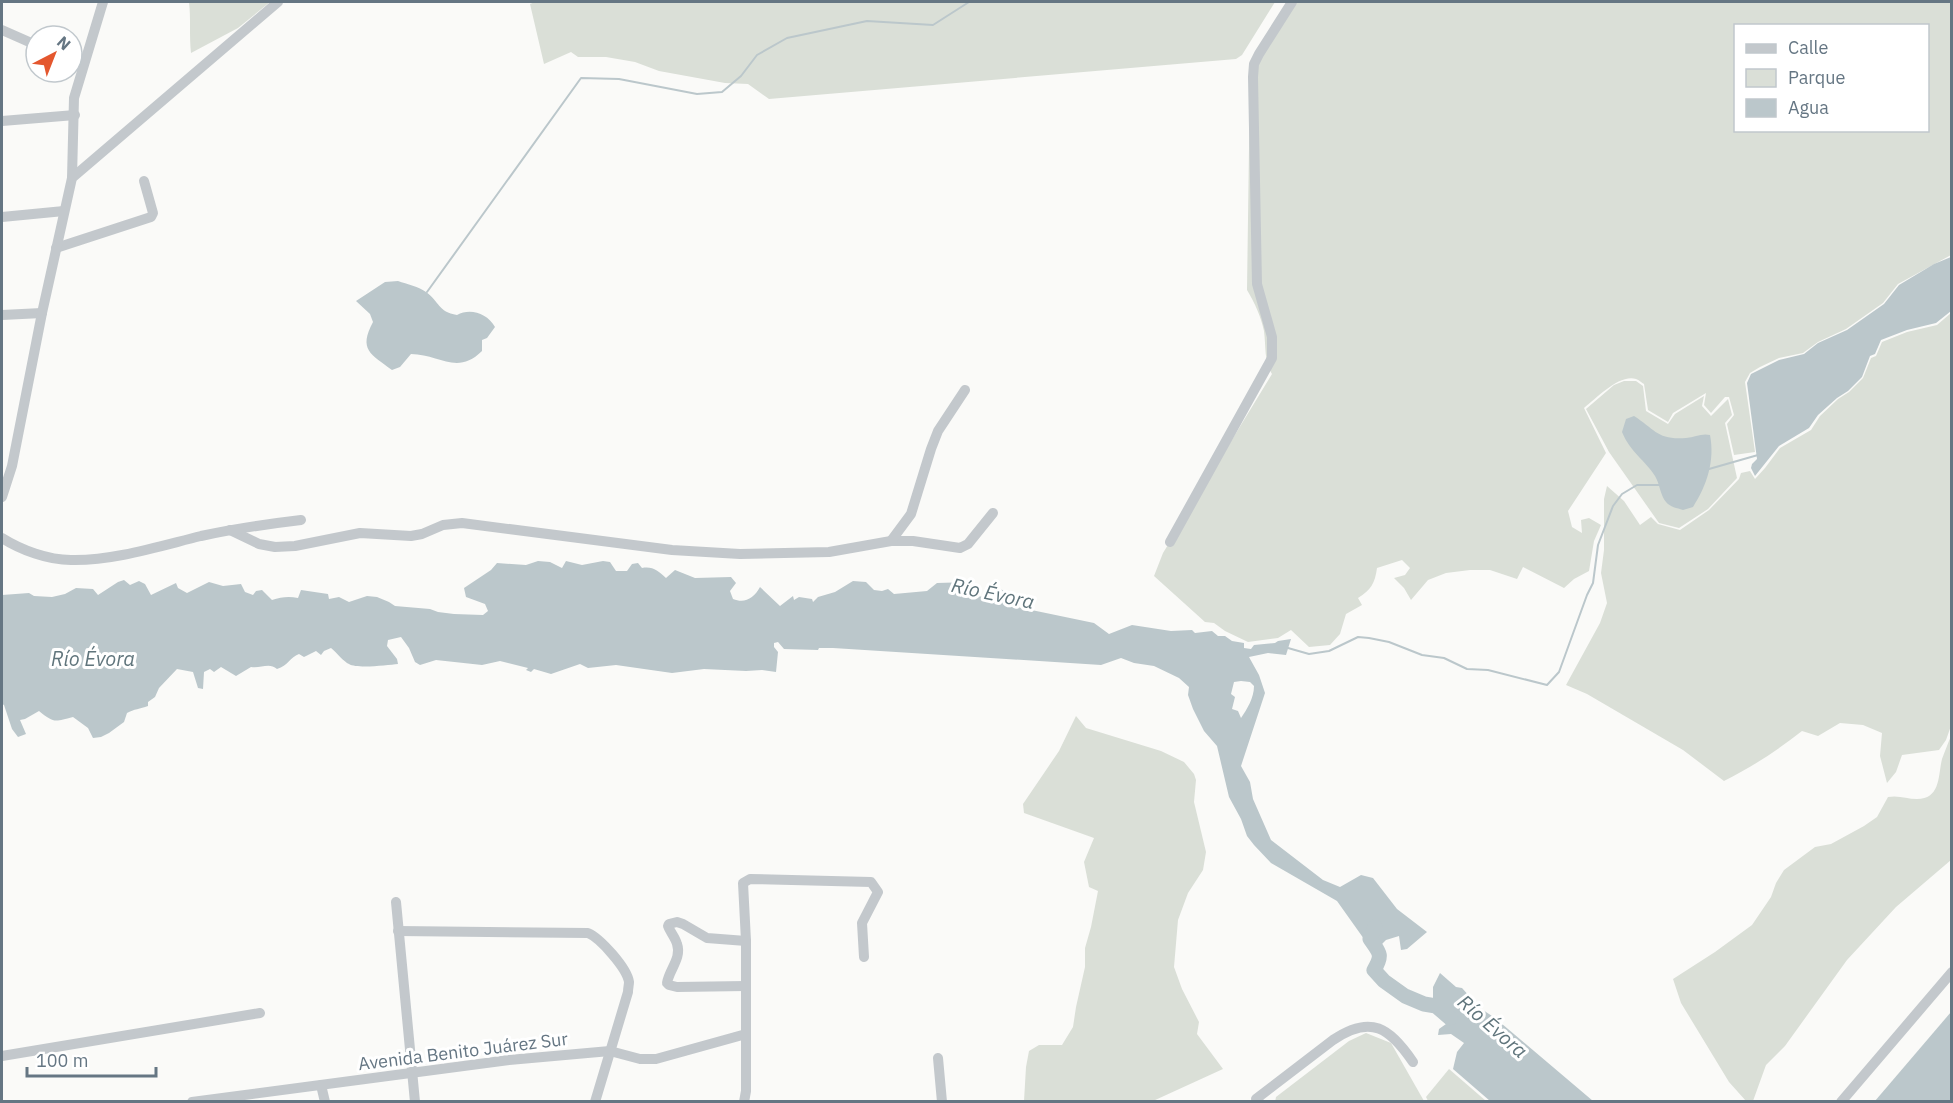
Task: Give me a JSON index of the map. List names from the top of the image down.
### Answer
{
  "streets": {
    "street": ["Avenida Benito Juárez Sur"]
  },
  "water": ["Río Évora"],
  "legend": ["Calle", "Parque", "Agua"],
  "scale_bar": "100 m",
  "north": "top right"
}
